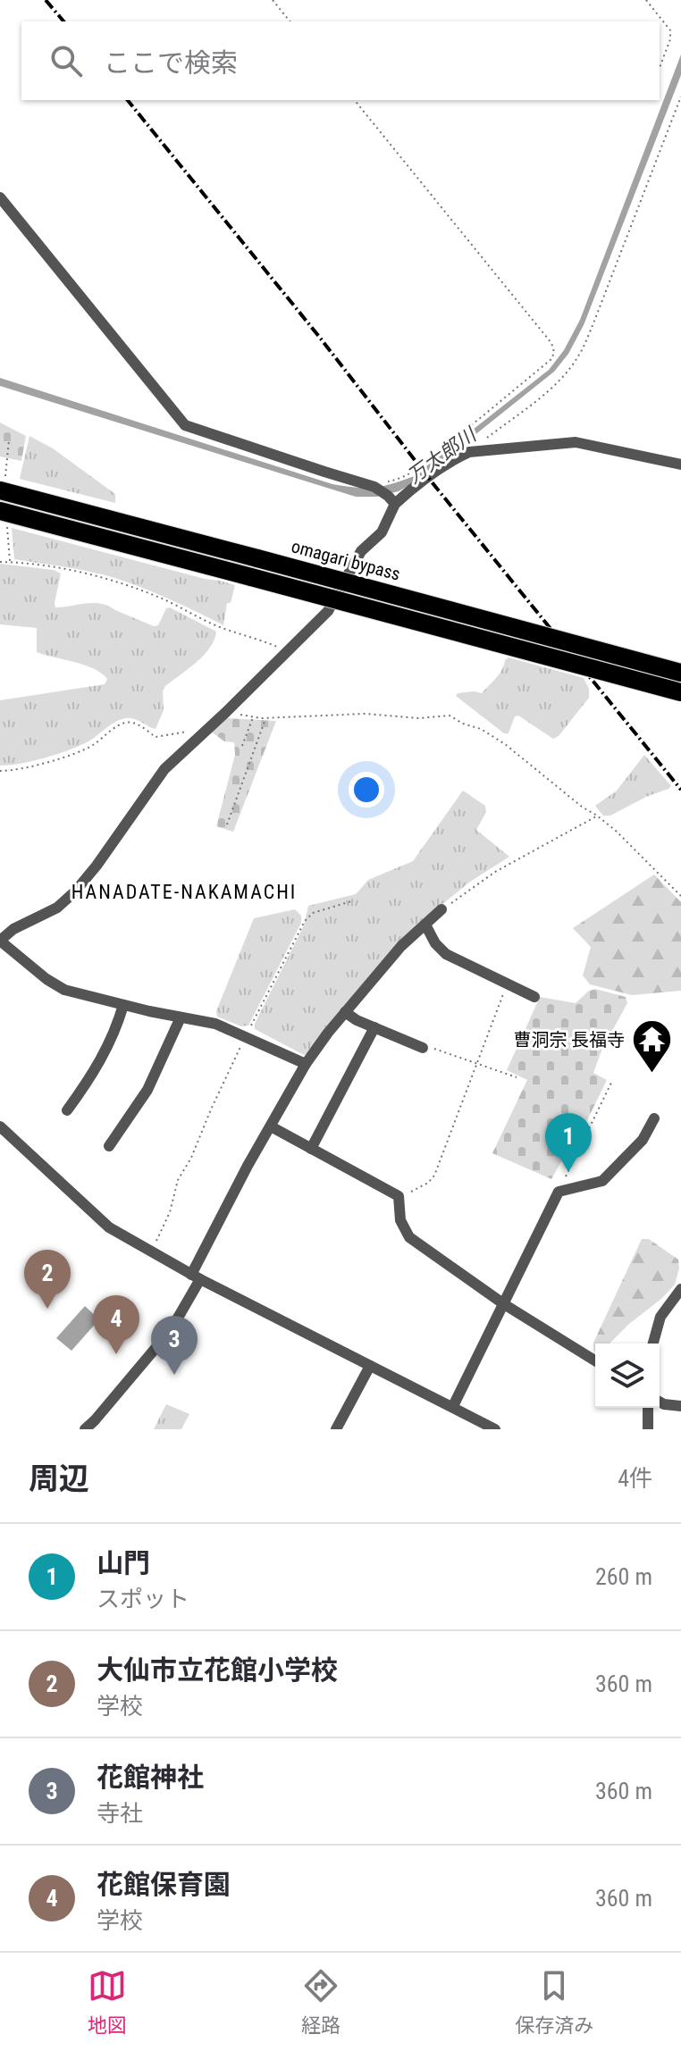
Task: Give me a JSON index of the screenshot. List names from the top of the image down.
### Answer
{
  "streets": {
    "highway": ["omagari bypass"]
  },
  "districts": ["HANADATE-NAKAMACHI"],
  "water": ["万太郎川"],
  "places": {
    "temple": ["曹洞宗 長福寺"]
  },
  "page": {
    "search": "ここで検索",
    "pins": [
      "1",
      "2",
      "4",
      "3"
    ],
    "heading": ["周辺", "4件"],
    "list": [
      {
        "mark": "1",
        "name": "山門",
        "note": "スポット",
        "value": "260 m"
      },
      {
        "mark": "2",
        "name": "大仙市立花館小学校",
        "note": "学校",
        "value": "360 m"
      },
      {
        "mark": "3",
        "name": "花館神社",
        "note": "寺社",
        "value": "360 m"
      },
      {
        "mark": "4",
        "name": "花館保育園",
        "note": "学校",
        "value": "360 m"
      }
    ],
    "nav": ["地図", "経路", "保存済み"]
  }
}
